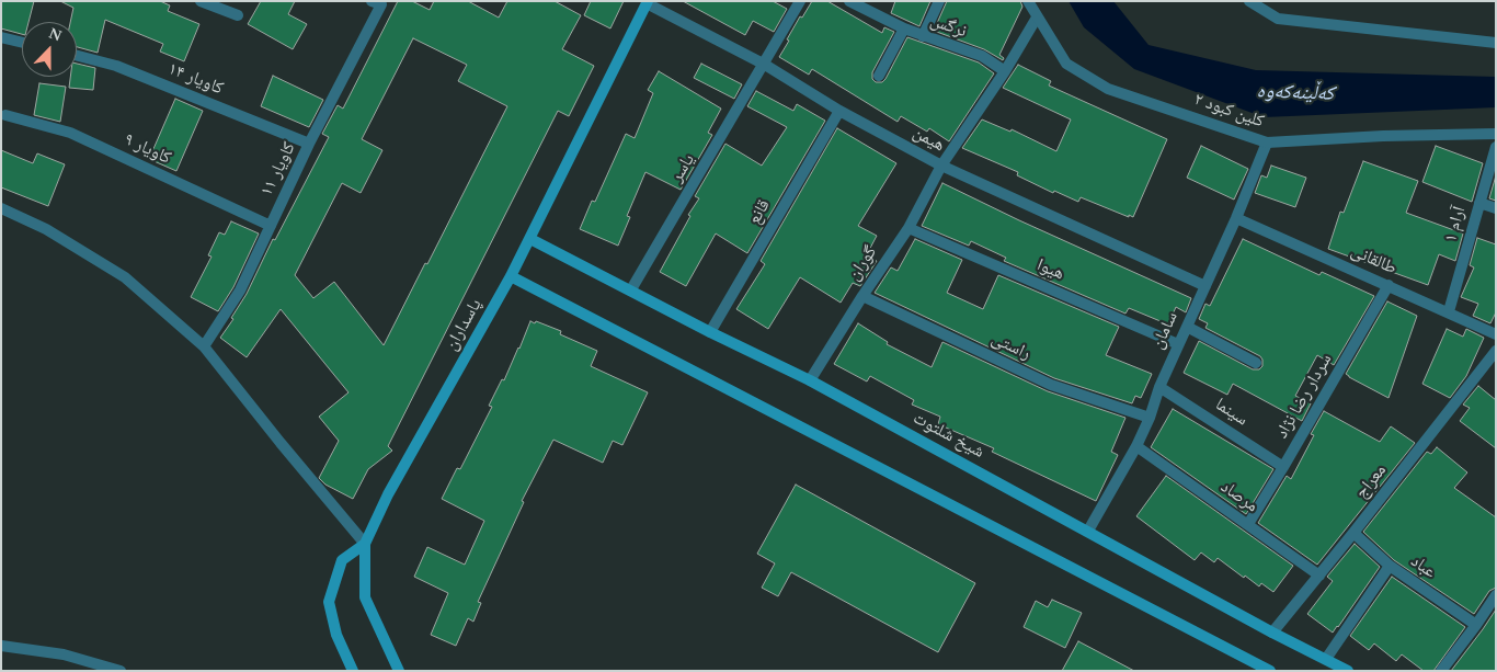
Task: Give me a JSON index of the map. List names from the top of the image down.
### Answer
{
  "streets": {
    "main road": ["پاسداران", "شیخ شلتوت"],
    "street": [
      "نرگس",
      "کاویار ۱۴",
      "کلین کبود ۲",
      "هیمن",
      "کاویار ۹",
      "یاسر",
      "کاویار ۱۱",
      "قانع",
      "آرام ۱",
      "طالقانی",
      "گوران",
      "هیوا",
      "سامان",
      "راستی",
      "سردار رضا نژاد",
      "سینما",
      "معراج",
      "مرصاد",
      "عباد"
    ]
  },
  "crossings": [
    ["نرگس", "گوران"],
    ["کاویار ۱۴", "کاویار ۱۱"],
    ["کلین کبود ۲", "گوران"],
    ["کلین کبود ۲", "سامان"],
    ["هیمن", "یاسر"],
    ["هیمن", "قانع"],
    ["هیمن", "گوران"],
    ["هیمن", "پاسداران"],
    ["هیمن", "سامان"],
    ["کاویار ۹", "کاویار ۱۱"],
    ["یاسر", "شیخ شلتوت"],
    ["قانع", "شیخ شلتوت"],
    ["آرام ۱", "طالقانی"],
    ["طالقانی", "سامان"],
    ["طالقانی", "سردار رضا نژاد"],
    ["گوران", "هیوا"],
    ["گوران", "راستی"],
    ["گوران", "شیخ شلتوت"],
    ["هیوا", "سامان"],
    ["پاسداران", "شیخ شلتوت"],
    ["سامان", "راستی"],
    ["سامان", "سینما"],
    ["سامان", "شیخ شلتوت"],
    ["سامان", "مرصاد"],
    ["سردار رضا نژاد", "سینما"],
    ["سردار رضا نژاد", "مرصاد"],
    ["شیخ شلتوت", "معراج"],
    ["معراج", "مرصاد"],
    ["معراج", "عباد"]
  ],
  "water": ["کەڵینەکەوە"],
  "north": "top"
}
